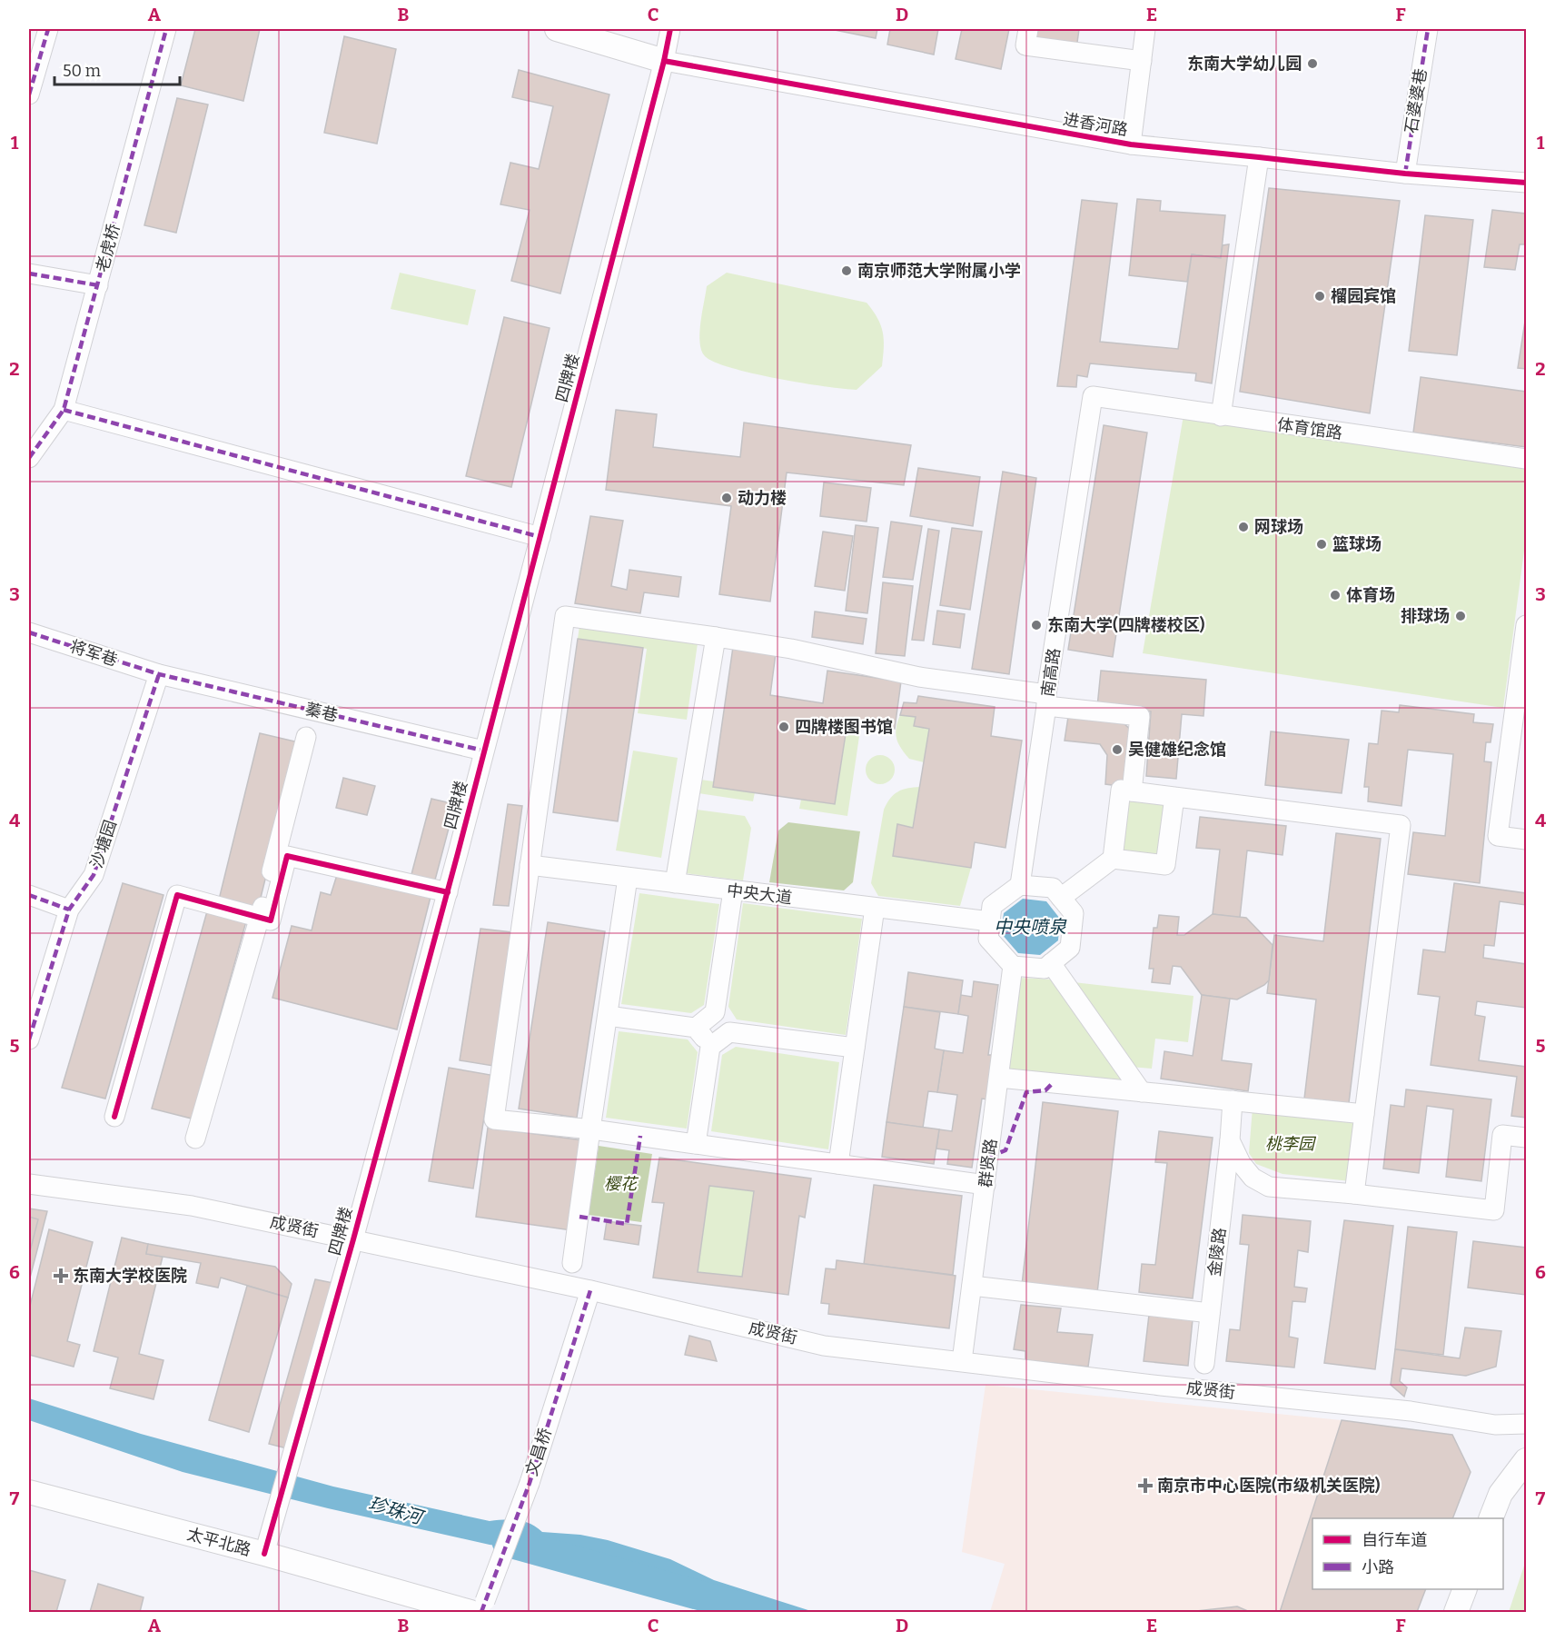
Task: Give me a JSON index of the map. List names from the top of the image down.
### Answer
{
  "streets": {
    "main road": ["进香河路", "太平北路"],
    "street": [
      "石婆婆巷",
      "老虎桥",
      "四牌楼",
      "体育馆路",
      "将军巷",
      "南高路",
      "蓁巷",
      "沙塘园",
      "中央大道",
      "群贤路",
      "成贤街",
      "金陵路",
      "文昌桥"
    ]
  },
  "crossings": [
    ["石婆婆巷", "进香河路"],
    ["进香河路", "四牌楼"],
    ["四牌楼", "蓁巷"],
    ["四牌楼", "成贤街"],
    ["四牌楼", "太平北路"],
    ["体育馆路", "南高路"],
    ["将军巷", "蓁巷"],
    ["将军巷", "沙塘园"],
    ["南高路", "中央大道"],
    ["南高路", "群贤路"],
    ["蓁巷", "沙塘园"],
    ["中央大道", "群贤路"],
    ["群贤路", "成贤街"],
    ["成贤街", "文昌桥"],
    ["文昌桥", "太平北路"]
  ],
  "water": ["中央喷泉", "珍珠河"],
  "parks": ["桃李园", "樱花"],
  "places": {
    "other": [
      "东南大学幼儿园",
      "南京师范大学附属小学",
      "榴园宾馆",
      "动力楼",
      "网球场",
      "篮球场",
      "体育场",
      "排球场",
      "东南大学(四牌楼校区)",
      "四牌楼图书馆",
      "吴健雄纪念馆"
    ],
    "health": ["东南大学校医院", "南京市中心医院(市级机关医院)"]
  },
  "legend": ["自行车道", "小路"],
  "scale_bar": "50 m",
  "grid": {
    "columns": [
      "A",
      "B",
      "C",
      "D",
      "E",
      "F"
    ],
    "rows": [
      "1",
      "2",
      "3",
      "4",
      "5",
      "6",
      "7"
    ]
  }
}
